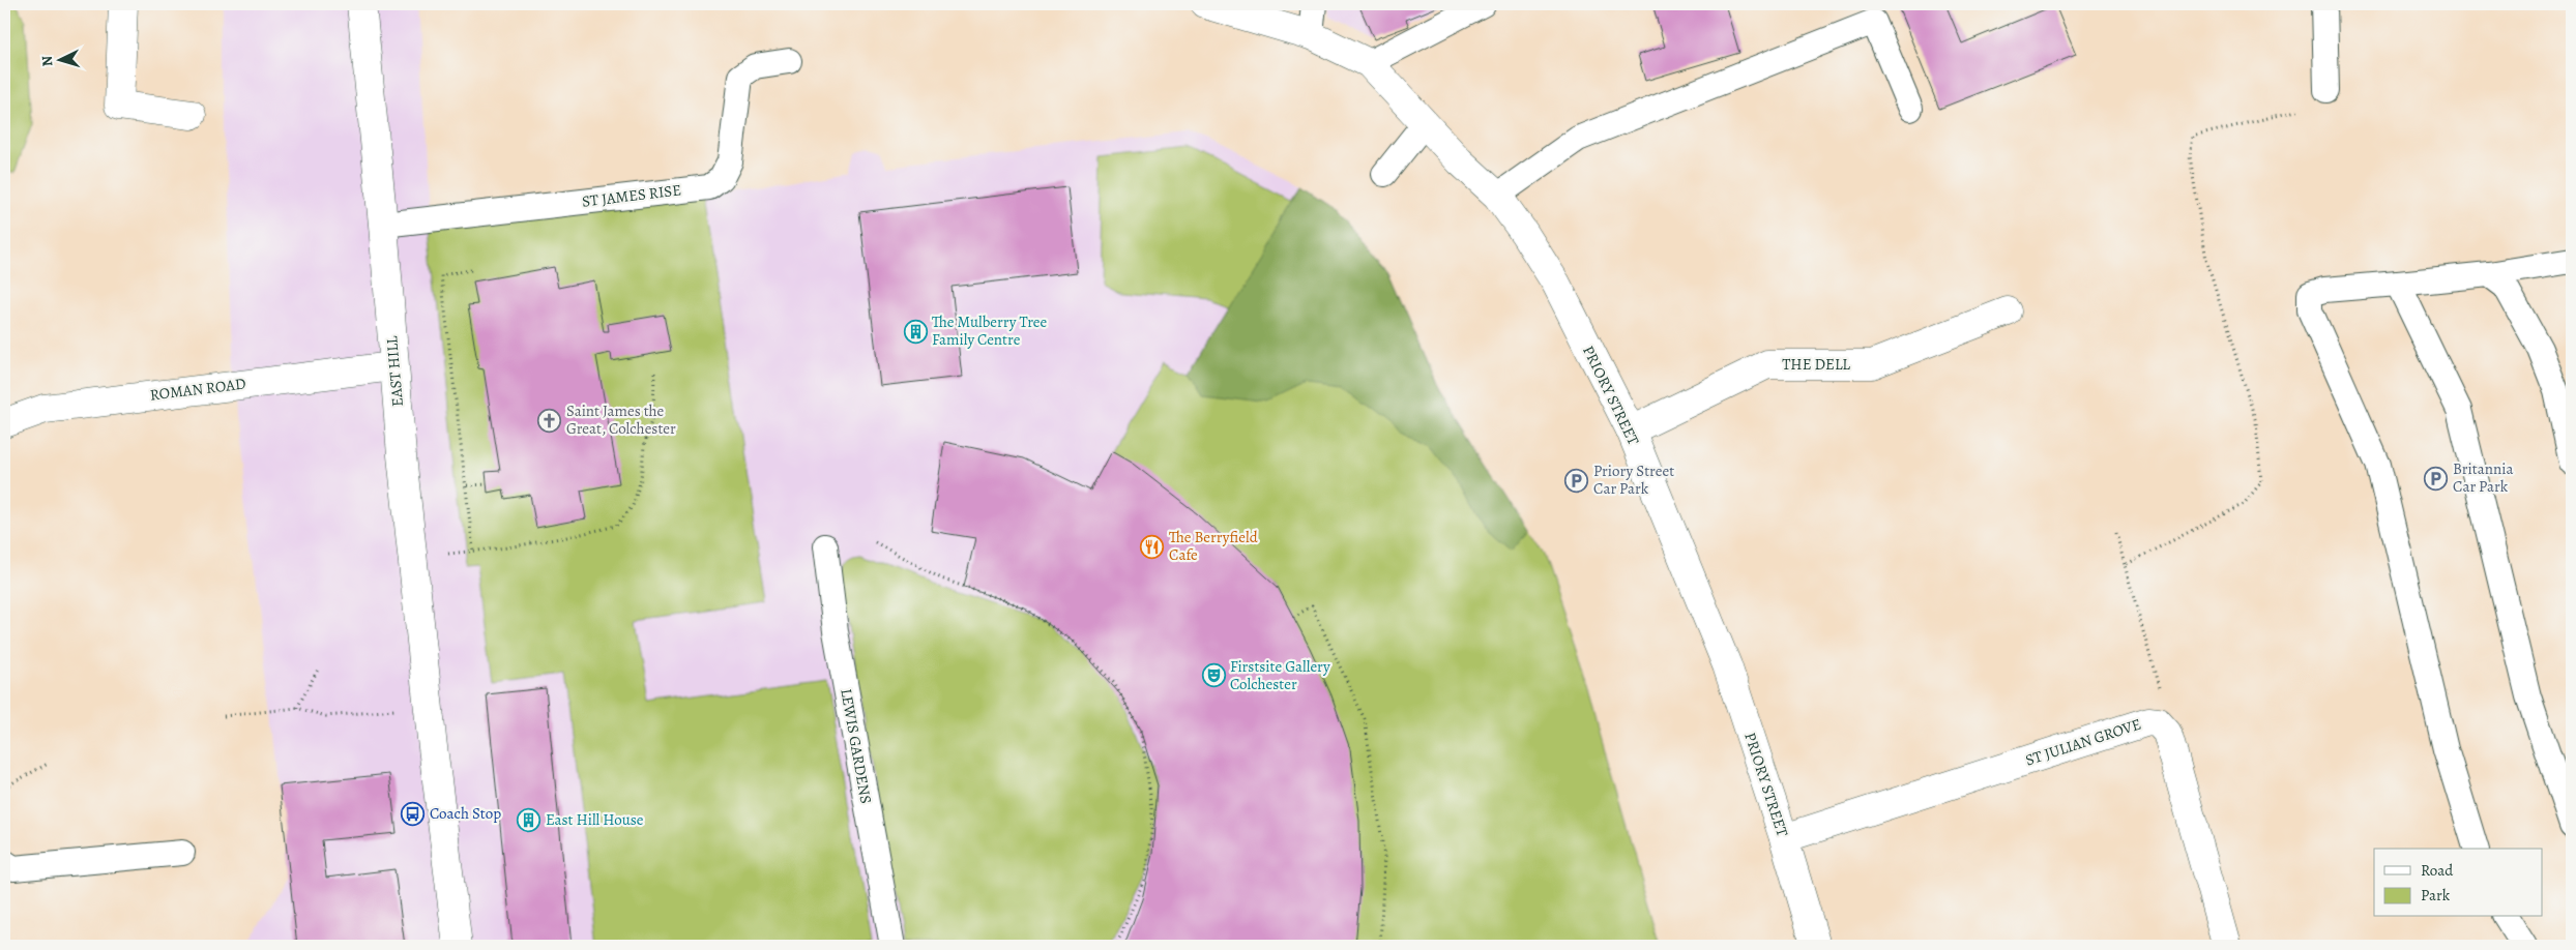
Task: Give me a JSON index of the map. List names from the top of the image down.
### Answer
{
  "streets": {
    "street": [
      "THE DELL",
      "EAST HILL",
      "ROMAN ROAD",
      "PRIORY STREET",
      "ST JULIAN GROVE"
    ],
    "lane": ["ST JAMES RISE", "LEWIS GARDENS"]
  },
  "crossings": [
    ["ST JAMES RISE", "EAST HILL"],
    ["THE DELL", "PRIORY STREET"],
    ["EAST HILL", "ROMAN ROAD"],
    ["PRIORY STREET", "ST JULIAN GROVE"]
  ],
  "places": {
    "building": ["The Mulberry Tree Family Centre", "East Hill House"],
    "church": ["Saint James the Great, Colchester"],
    "parking": ["Britannia Car Park", "Priory Street Car Park"],
    "restaurant": ["The Berryfield Cafe"],
    "theatre": ["Firstsite Gallery Colchester"],
    "bus stop": ["Coach Stop"]
  },
  "legend": ["Road", "Park"],
  "north": "left"
}
